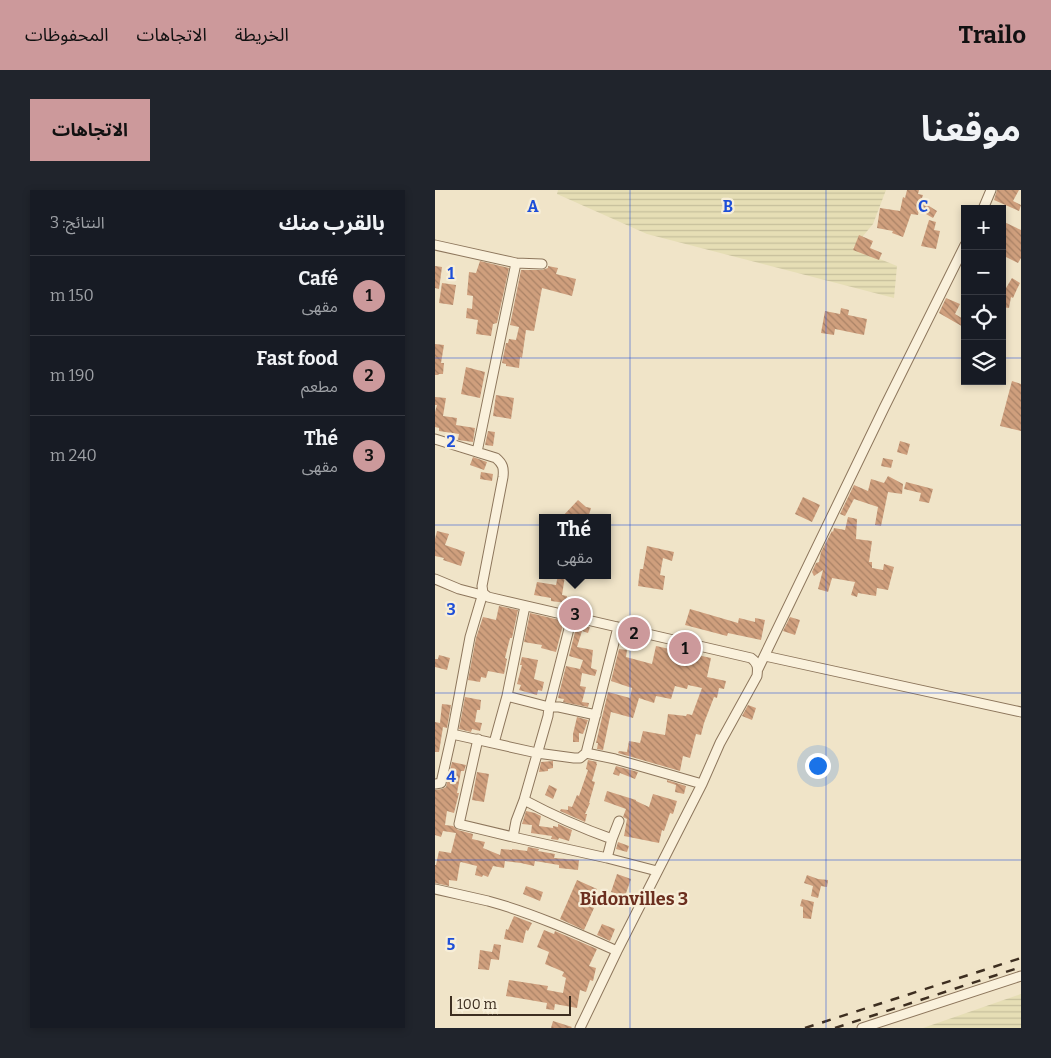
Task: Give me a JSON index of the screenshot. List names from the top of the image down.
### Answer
{
  "districts": ["Bidonvilles 3"],
  "scale_bar": "100 m",
  "page": {
    "header": "Trailo",
    "nav": ["الخريطة", "الاتجاهات", "المحفوظات"],
    "title": "موقعنا",
    "buttons": "الاتجاهات",
    "heading": ["بالقرب منك", "النتائج: 3"],
    "map_buttons": ["+", "−"],
    "list": [
      {
        "mark": "1",
        "name": "Café",
        "note": "مقهى",
        "value": "150 m"
      },
      {
        "mark": "2",
        "name": "Fast food",
        "note": "مطعم",
        "value": "190 m"
      },
      {
        "mark": "3",
        "name": "Thé",
        "note": "مقهى",
        "value": "240 m"
      }
    ],
    "popup": ["Thé", "مقهى"],
    "pins": ["3", "2", "1"],
    "scale": "100 m"
  },
  "grid": {
    "columns": ["A", "B", "C"],
    "rows": [
      "1",
      "2",
      "3",
      "4",
      "5"
    ]
  }
}
